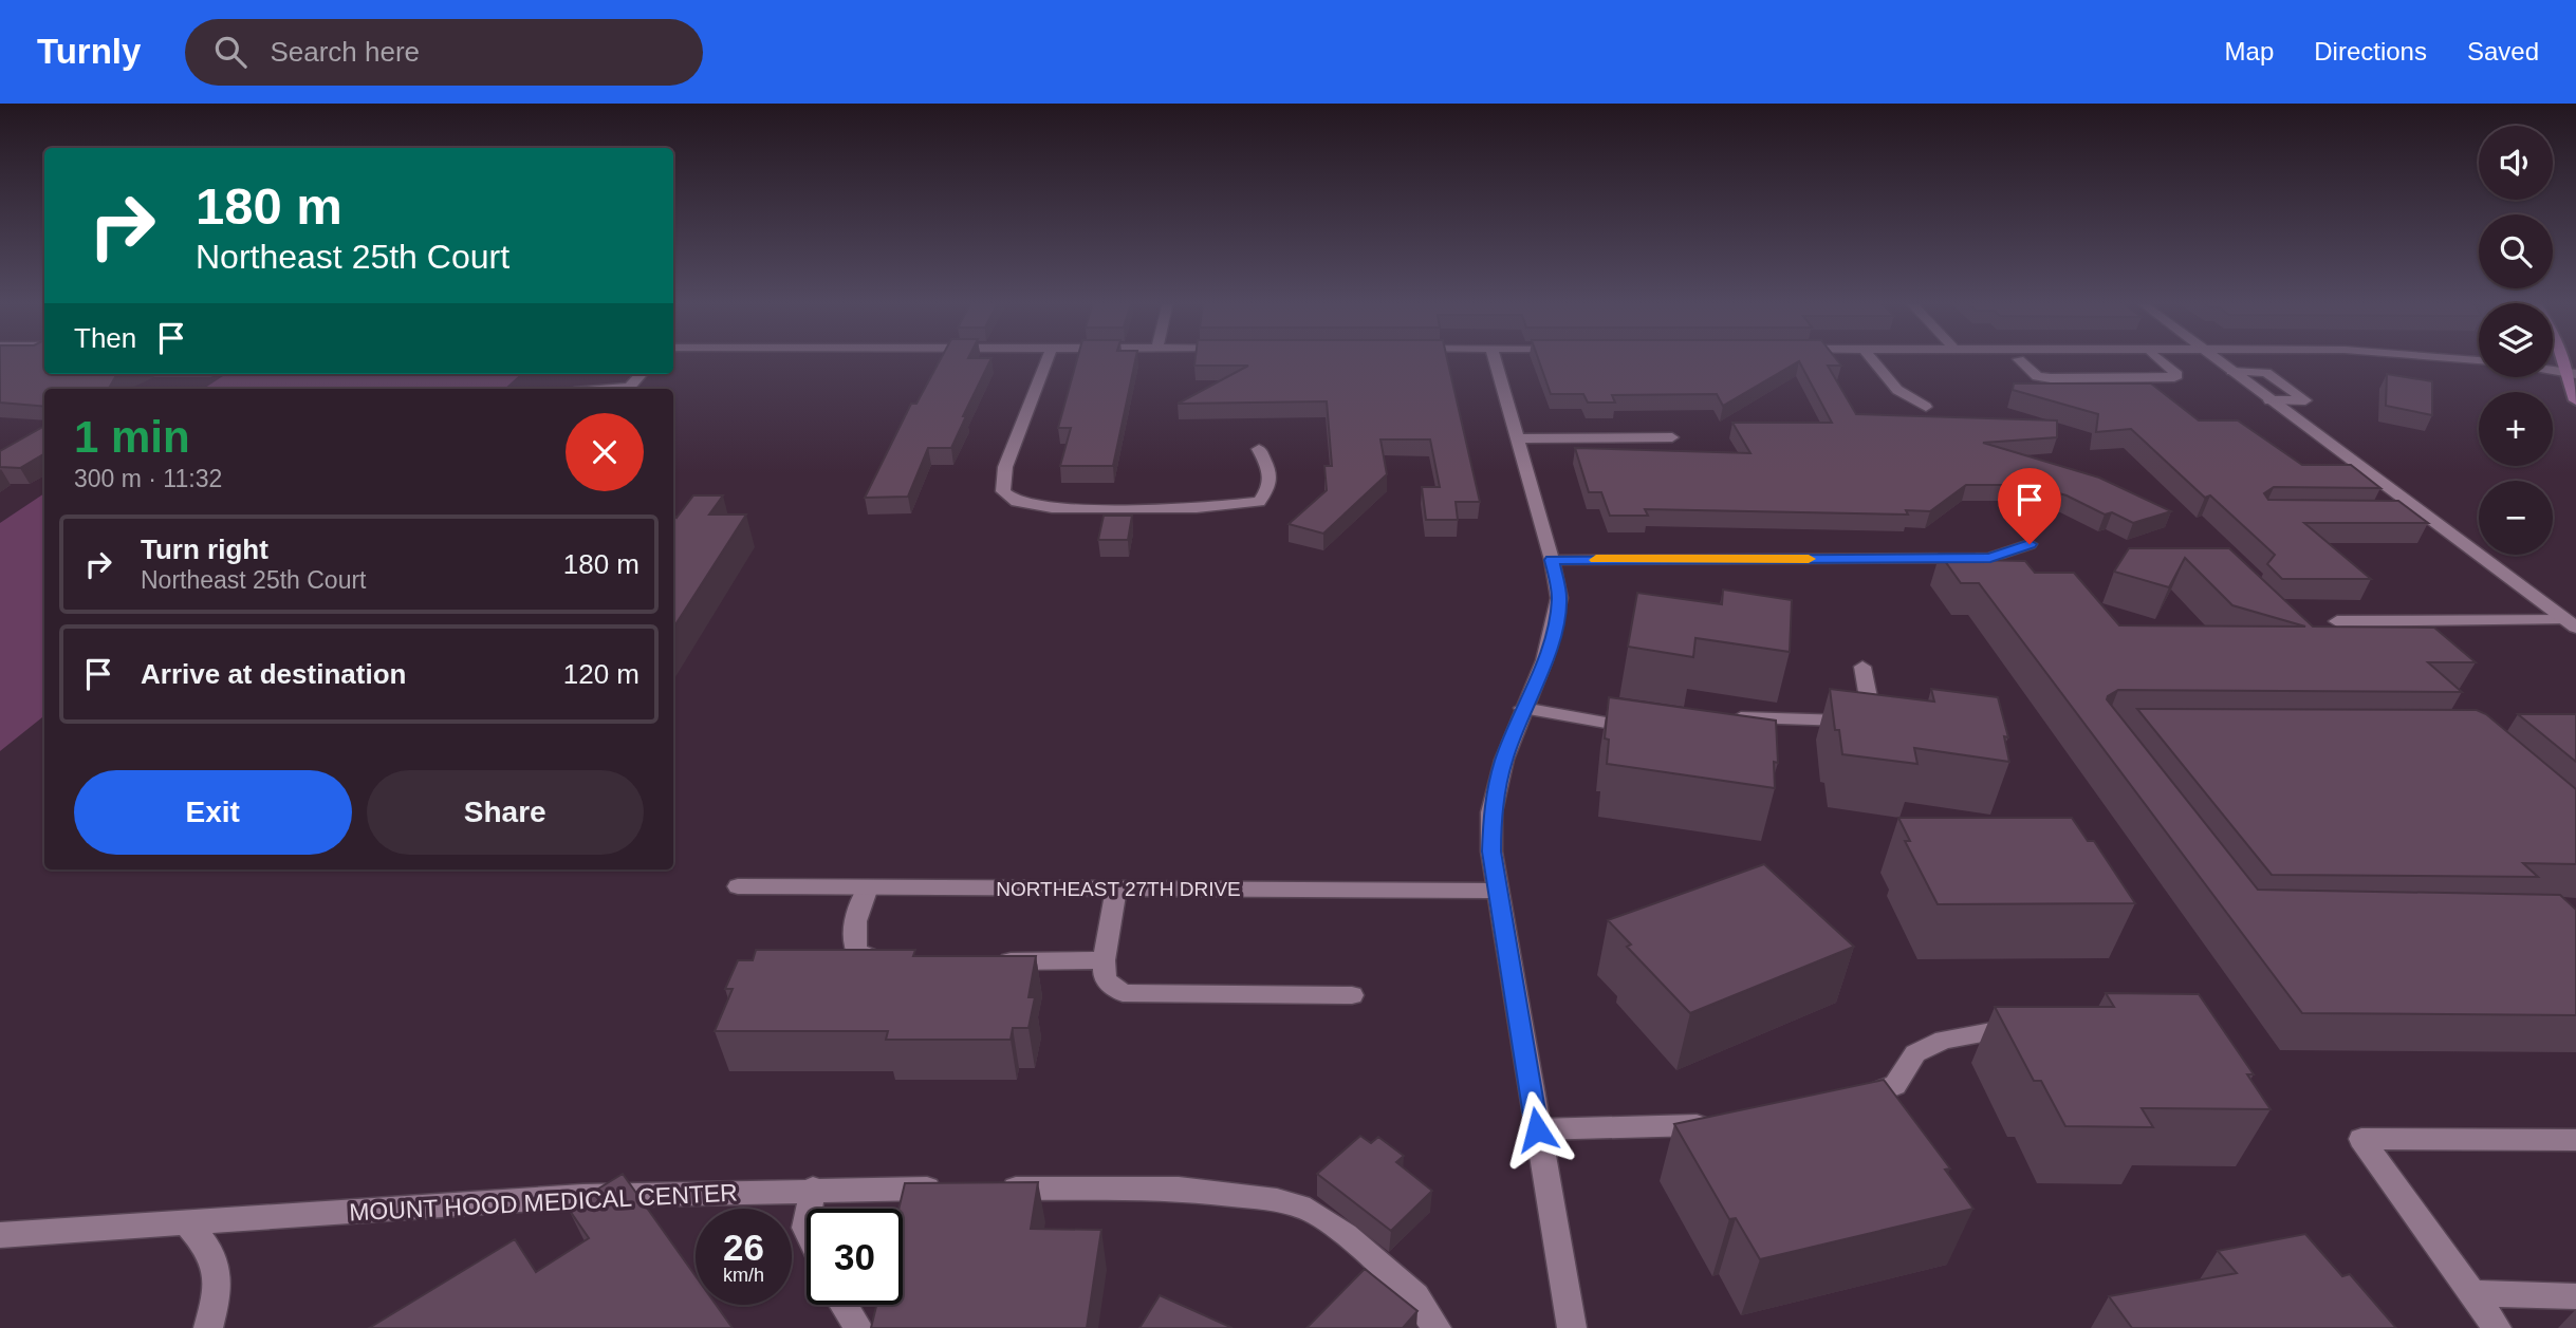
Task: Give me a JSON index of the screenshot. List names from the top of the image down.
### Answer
{
  "streets": {
    "street": ["NORTHEAST 27TH DRIVE", "MOUNT HOOD MEDICAL CENTER"]
  },
  "page": {
    "header": "Turnly",
    "search": "Search here",
    "nav": ["Map", "Directions", "Saved"],
    "map_buttons": ["+", "−"],
    "turn": ["180 m", "Northeast 25th Court"],
    "then": "Then",
    "heading": ["1 min", "300 m · 11:32"],
    "list": [
      {
        "name": "Turn right",
        "note": "Northeast 25th Court",
        "value": "180 m"
      },
      {
        "name": "Arrive at destination",
        "value": "120 m"
      }
    ],
    "buttons": ["Exit", "Share"],
    "speed": "26 km/h",
    "limit": "30"
  }
}
